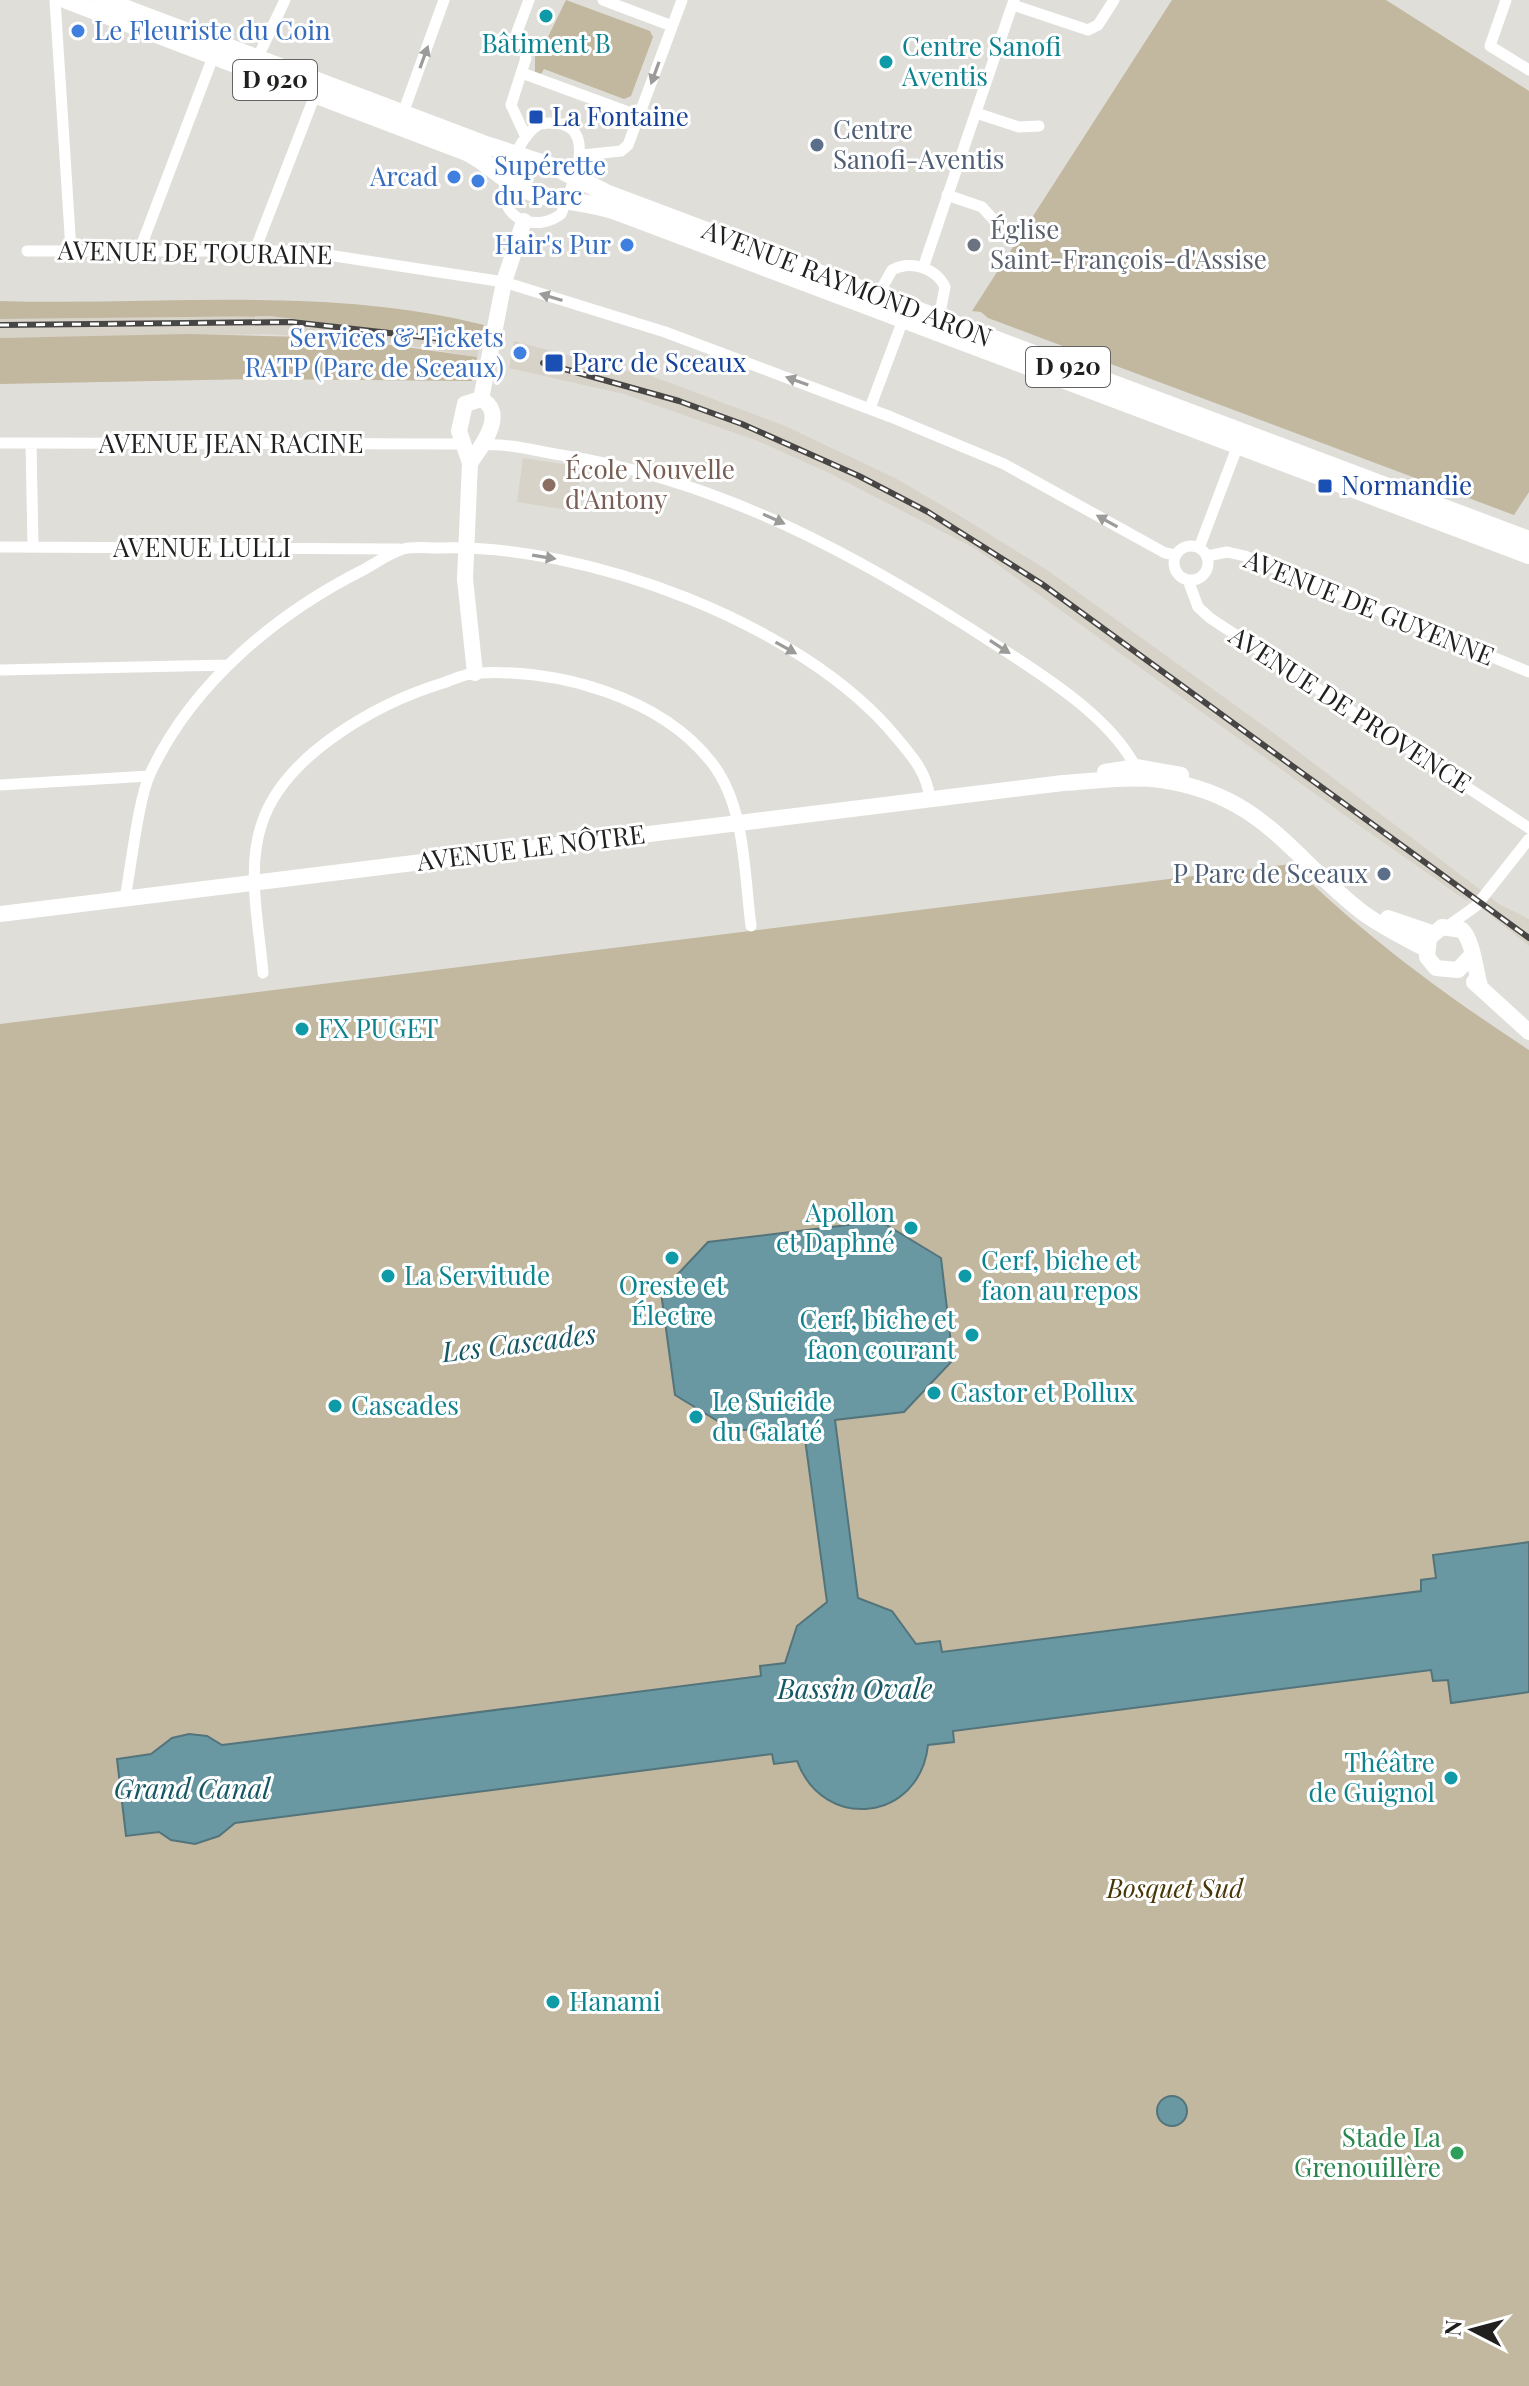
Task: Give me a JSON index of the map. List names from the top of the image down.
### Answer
{
  "streets": {
    "main road": ["D 920", "AVENUE RAYMOND ARON", "AVENUE LE NÔTRE"],
    "street": [
      "AVENUE DE TOURAINE",
      "AVENUE JEAN RACINE",
      "AVENUE LULLI",
      "AVENUE DE GUYENNE",
      "AVENUE DE PROVENCE"
    ]
  },
  "crossings": [
    ["D 920", "AVENUE RAYMOND ARON"],
    ["AVENUE DE TOURAINE", "AVENUE DE GUYENNE"],
    ["AVENUE DE TOURAINE", "AVENUE DE PROVENCE"],
    ["AVENUE LULLI", "AVENUE LE NÔTRE"],
    ["AVENUE DE GUYENNE", "AVENUE DE PROVENCE"]
  ],
  "one_way": ["AVENUE DE TOURAINE", "AVENUE LULLI"],
  "water": ["Les Cascades", "Bassin Ovale", "Grand Canal"],
  "parks": ["Bosquet Sud"],
  "places": {
    "other": [
      "Bâtiment B",
      "Le Fleuriste du Coin",
      "Centre Sanofi Aventis",
      "Centre Sanofi-Aventis",
      "Arcad",
      "Supérette du Parc",
      "Hair's Pur",
      "Église Saint-François-d'Assise",
      "Services & Tickets RATP (Parc de Sceaux)",
      "École Nouvelle d'Antony",
      "P Parc de Sceaux",
      "FX PUGET",
      "Apollon et Daphné",
      "Oreste et Électre",
      "La Servitude",
      "Cerf, biche et faon au repos",
      "Cerf, biche et faon courant",
      "Castor et Pollux",
      "Cascades",
      "Le Suicide du Galaté",
      "Théâtre de Guignol",
      "Hanami",
      "Stade La Grenouillère"
    ],
    "transit": ["La Fontaine", "Parc de Sceaux", "Normandie"]
  },
  "north": "left"
}
